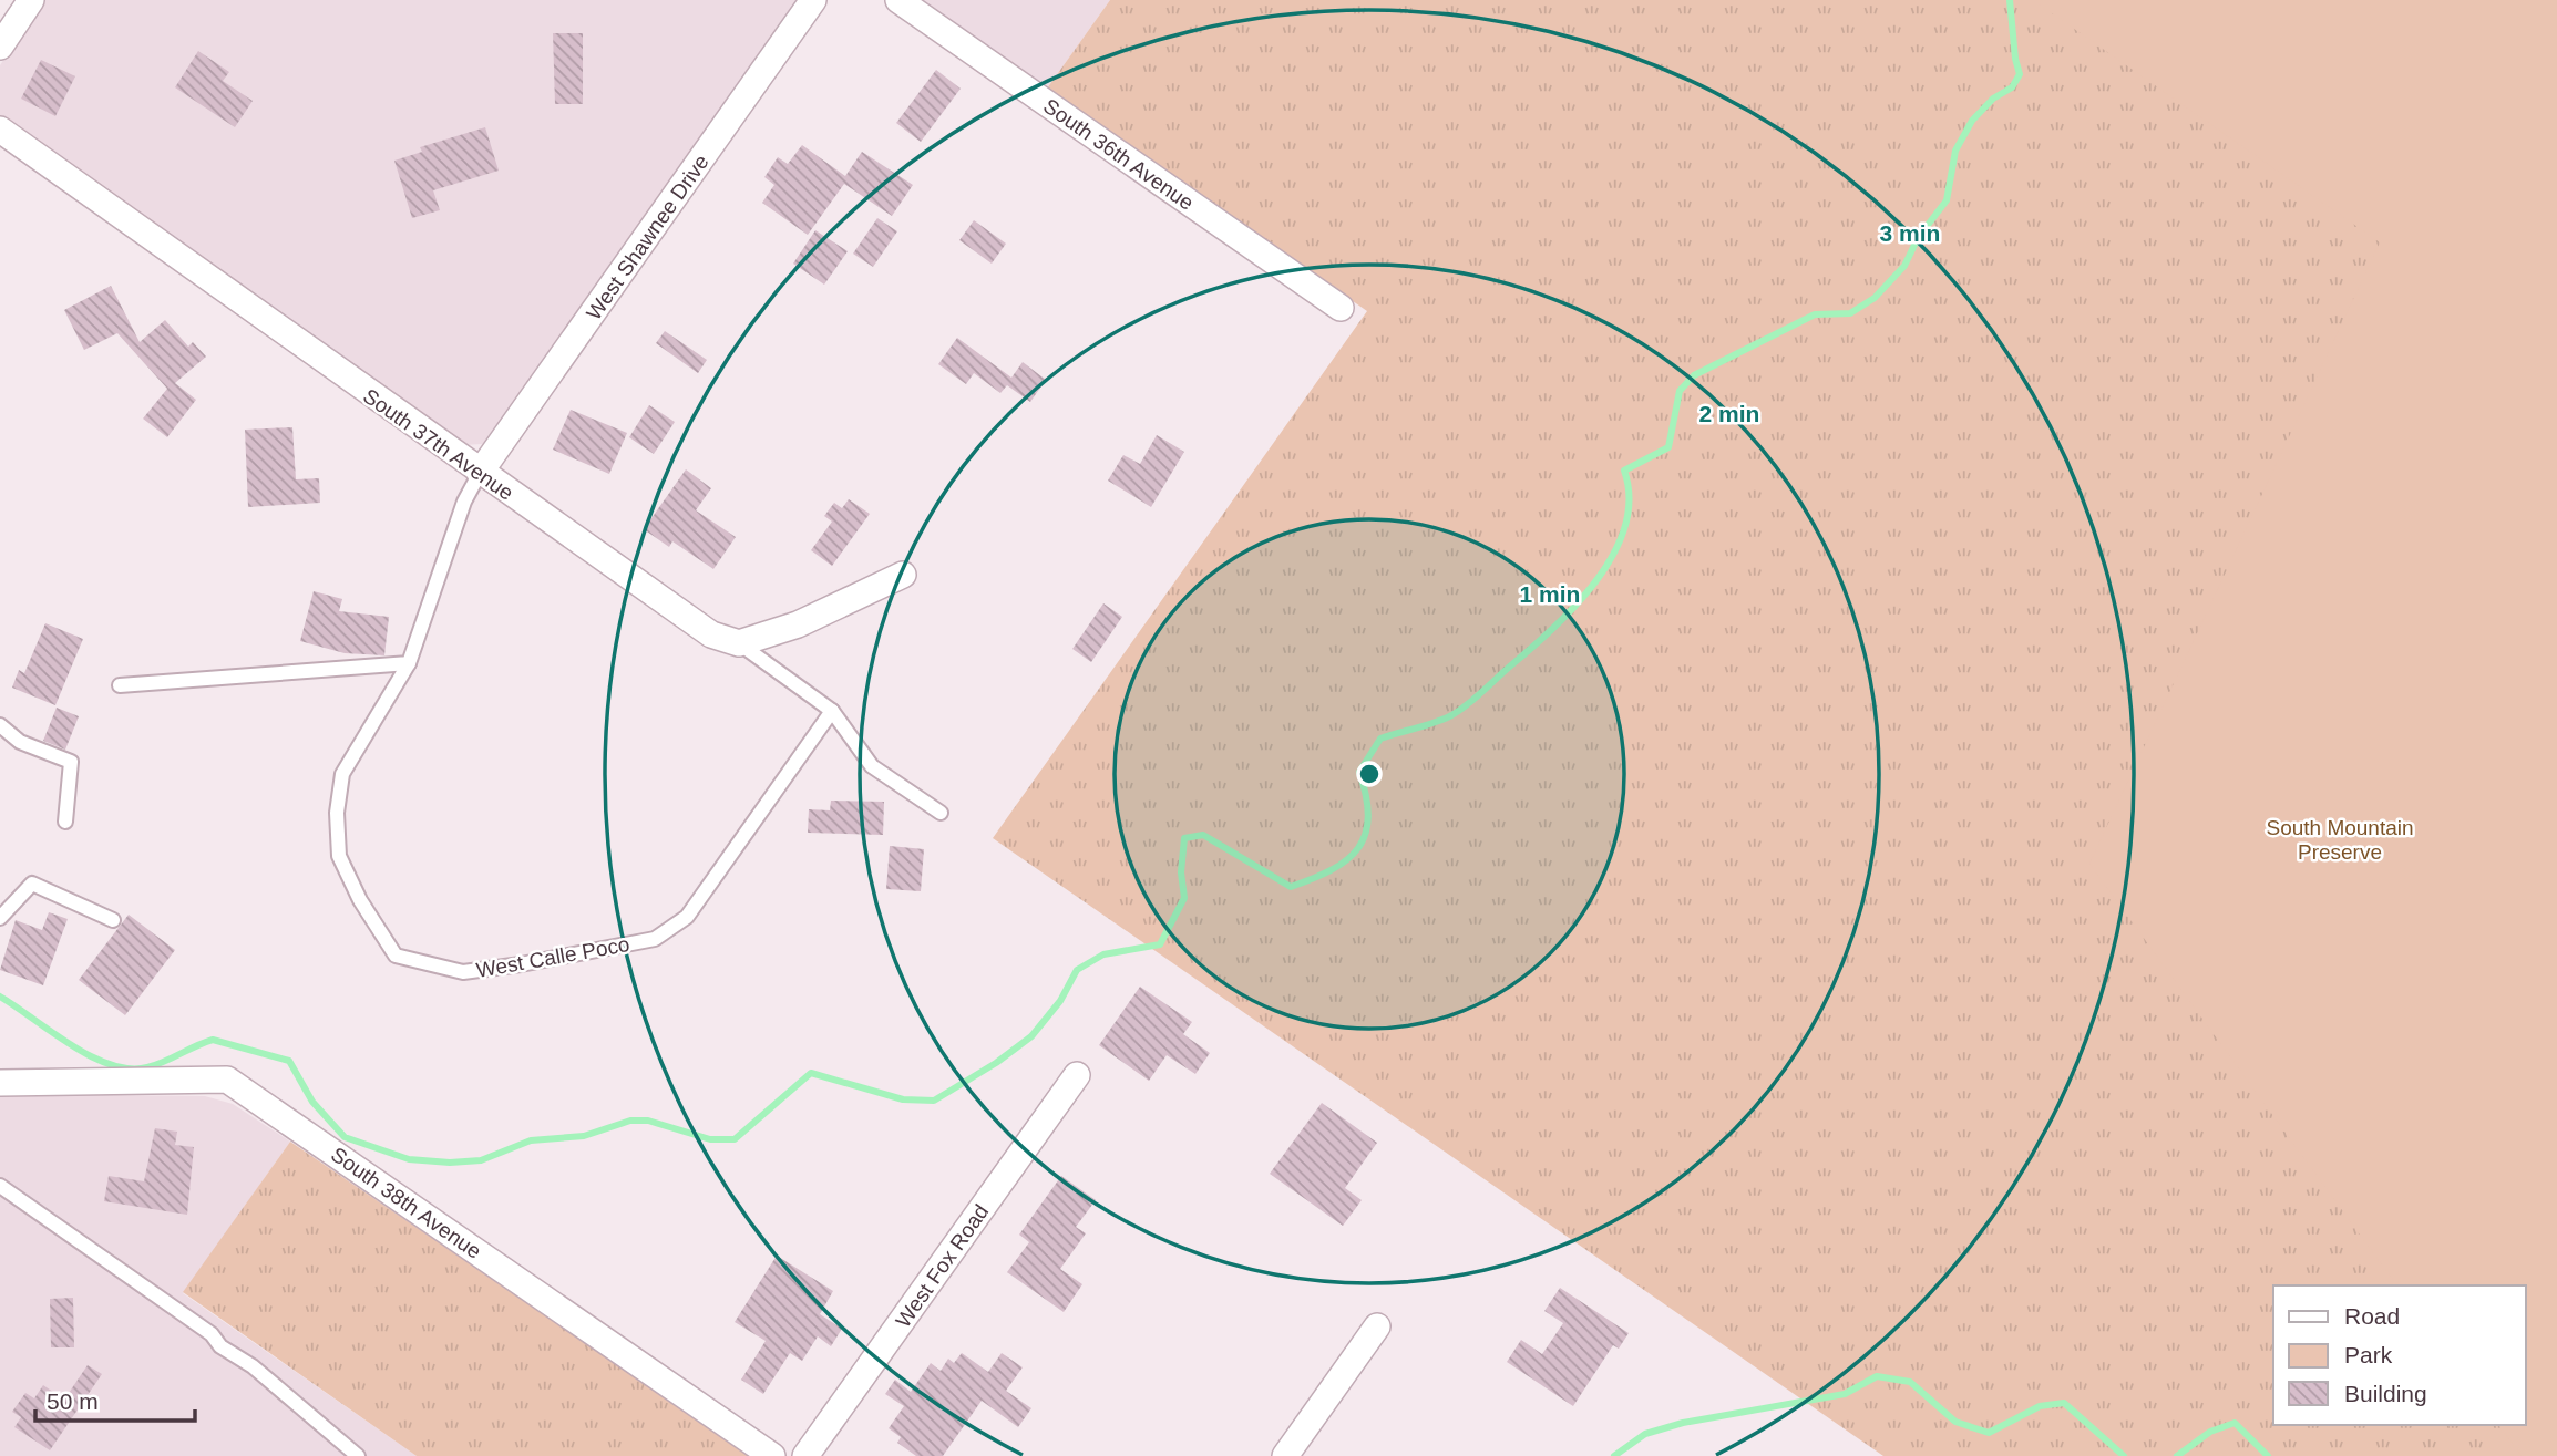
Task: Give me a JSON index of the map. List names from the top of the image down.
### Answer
{
  "streets": {
    "street": [
      "South 36th Avenue",
      "West Shawnee Drive",
      "South 37th Avenue",
      "South 38th Avenue",
      "West Fox Road"
    ],
    "lane": ["West Calle Poco"]
  },
  "crossings": [
    ["West Shawnee Drive", "South 37th Avenue"],
    ["West Shawnee Drive", "West Calle Poco"],
    ["South 37th Avenue", "West Calle Poco"]
  ],
  "parks": ["South Mountain Preserve"],
  "legend": ["Road", "Park", "Building"],
  "scale_bar": "50 m",
  "rings": ["3 min", "2 min", "1 min"]
}
